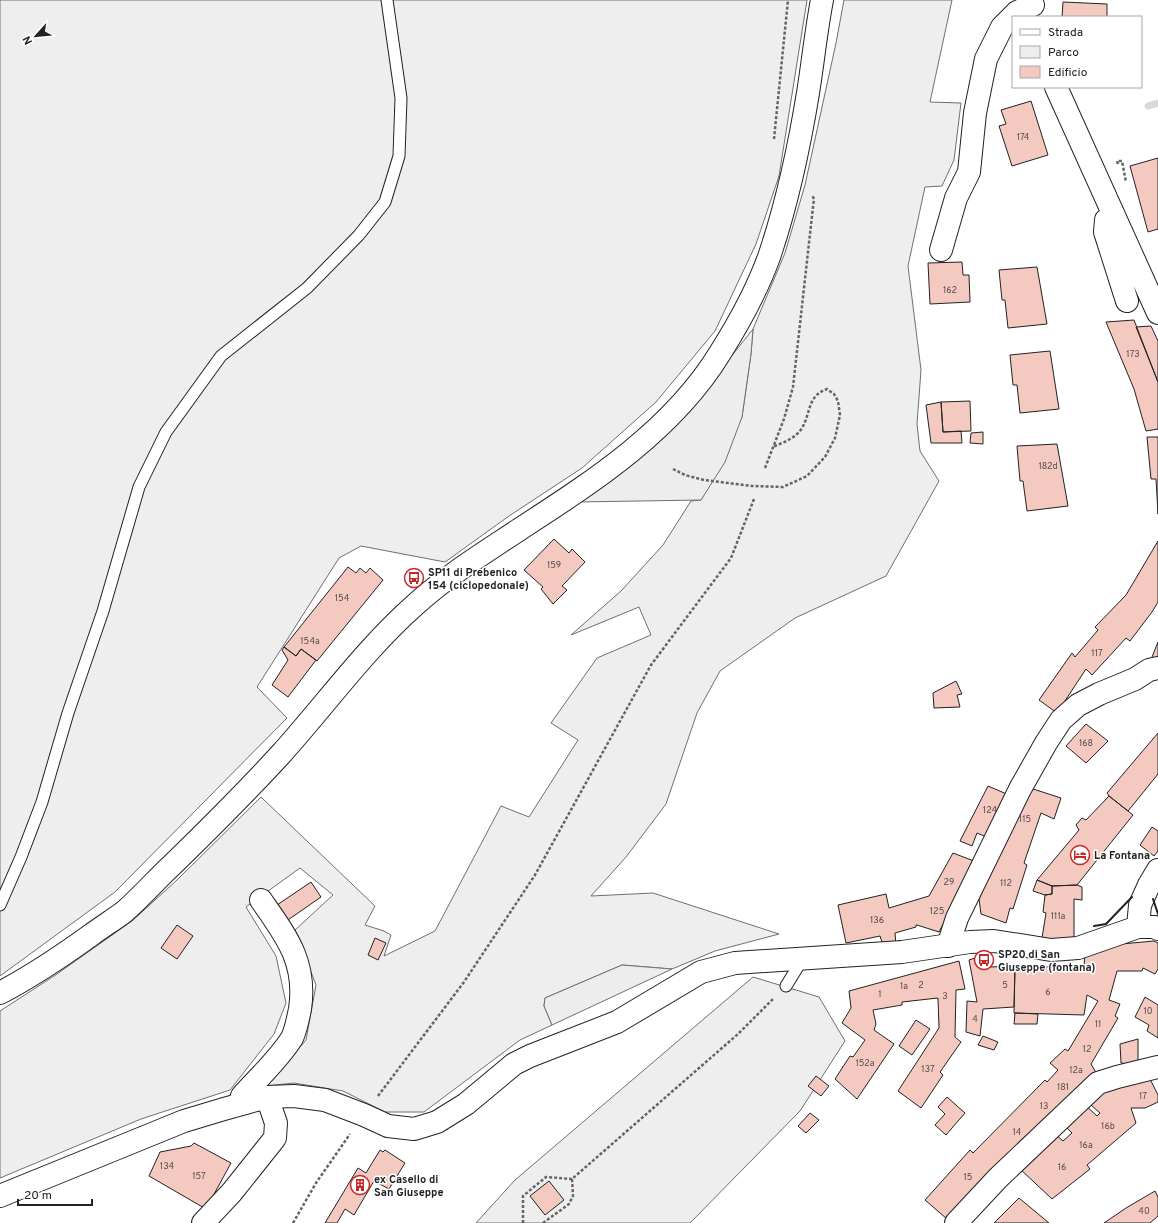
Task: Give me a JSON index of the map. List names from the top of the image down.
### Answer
{
  "places": {
    "bus stop": ["SP11 di Prebenico 154 (ciclopedonale)", "SP20 di San Giuseppe (fontana)"],
    "hotel": ["La Fontana"],
    "building": ["ex Casello di San Giuseppe"]
  },
  "house_numbers": [
    "174",
    "162",
    "173",
    "182d",
    "159",
    "154",
    "154a",
    "117",
    "168",
    "124",
    "115",
    "29",
    "112",
    "125",
    "111a",
    "136",
    "2",
    "5",
    "1a",
    "6",
    "1",
    "3",
    "10",
    "4",
    "11",
    "12",
    "152a",
    "137",
    "12a",
    "181",
    "17",
    "13",
    "16b",
    "14",
    "16a",
    "134",
    "16",
    "157",
    "15",
    "40"
  ],
  "legend": ["Strada", "Parco", "Edificio"],
  "scale_bar": "20 m",
  "north": "bottom left"
}
